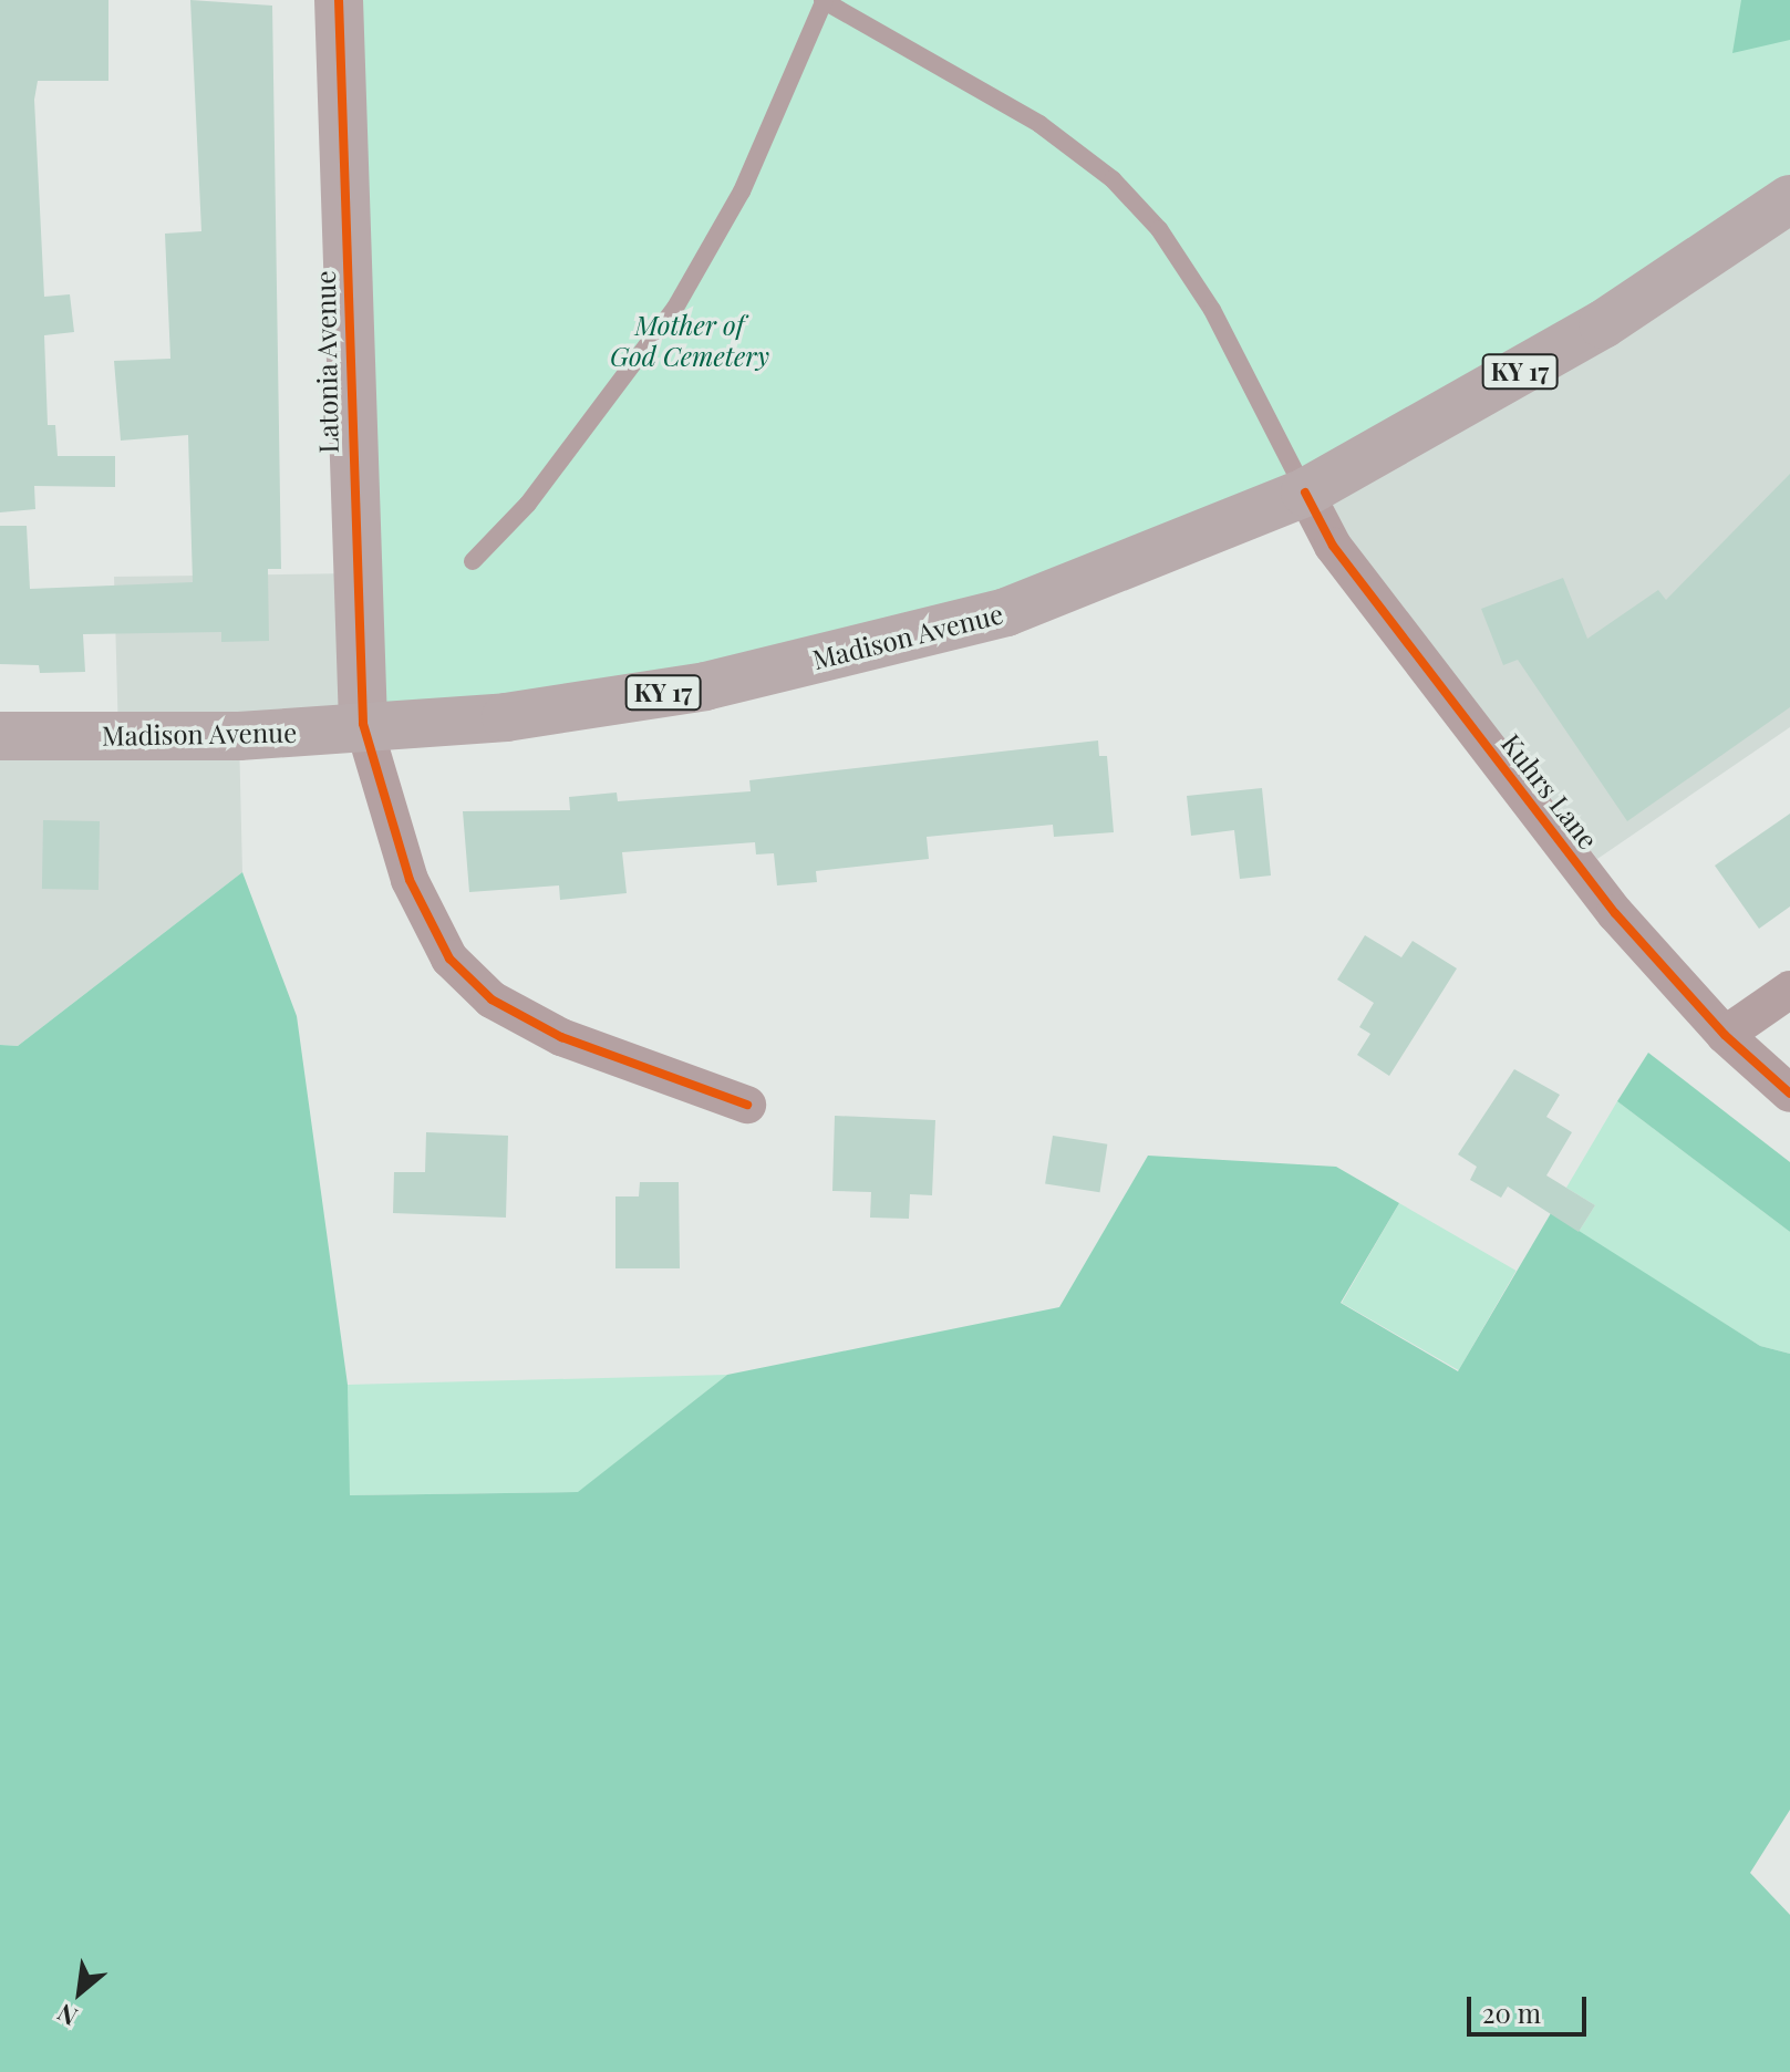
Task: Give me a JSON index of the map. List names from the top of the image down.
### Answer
{
  "streets": {
    "main road": ["KY 17", "Madison Avenue"],
    "street": ["Latonia Avenue", "Kuhrs Lane"]
  },
  "crossings": [
    ["Latonia Avenue", "Madison Avenue"],
    ["Madison Avenue", "Kuhrs Lane"]
  ],
  "parks": ["Mother of God Cemetery"],
  "scale_bar": "20 m",
  "north": "bottom left"
}
